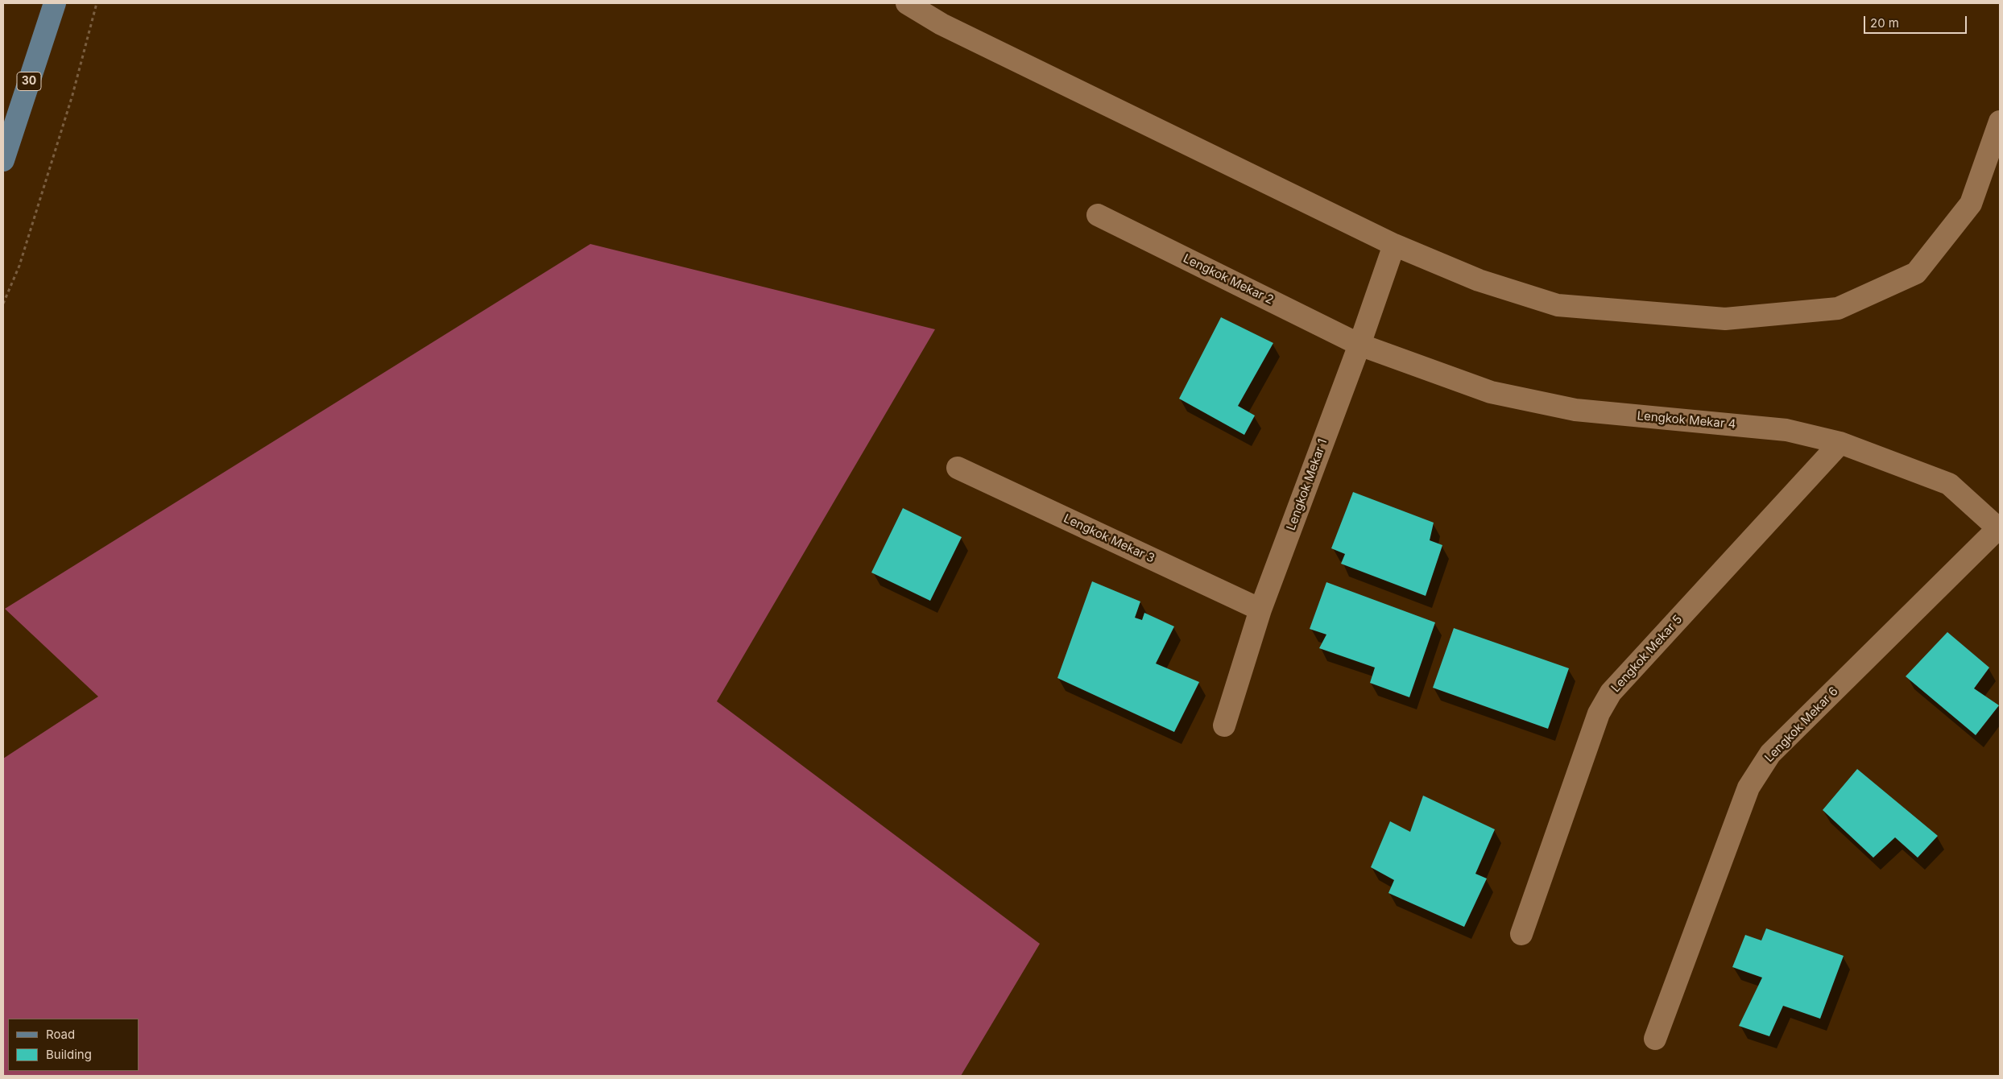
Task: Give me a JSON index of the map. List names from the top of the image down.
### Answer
{
  "streets": {
    "main road": ["30"],
    "street": [
      "Lengkok Mekar 2",
      "Lengkok Mekar 4",
      "Lengkok Mekar 1",
      "Lengkok Mekar 3",
      "Lengkok Mekar 5",
      "Lengkok Mekar 6"
    ]
  },
  "crossings": [
    ["Lengkok Mekar 2", "Lengkok Mekar 4"],
    ["Lengkok Mekar 2", "Lengkok Mekar 1"],
    ["Lengkok Mekar 4", "Lengkok Mekar 1"],
    ["Lengkok Mekar 4", "Lengkok Mekar 5"],
    ["Lengkok Mekar 4", "Lengkok Mekar 6"],
    ["Lengkok Mekar 1", "Lengkok Mekar 3"]
  ],
  "legend": ["Road", "Building"],
  "scale_bar": "20 m"
}
